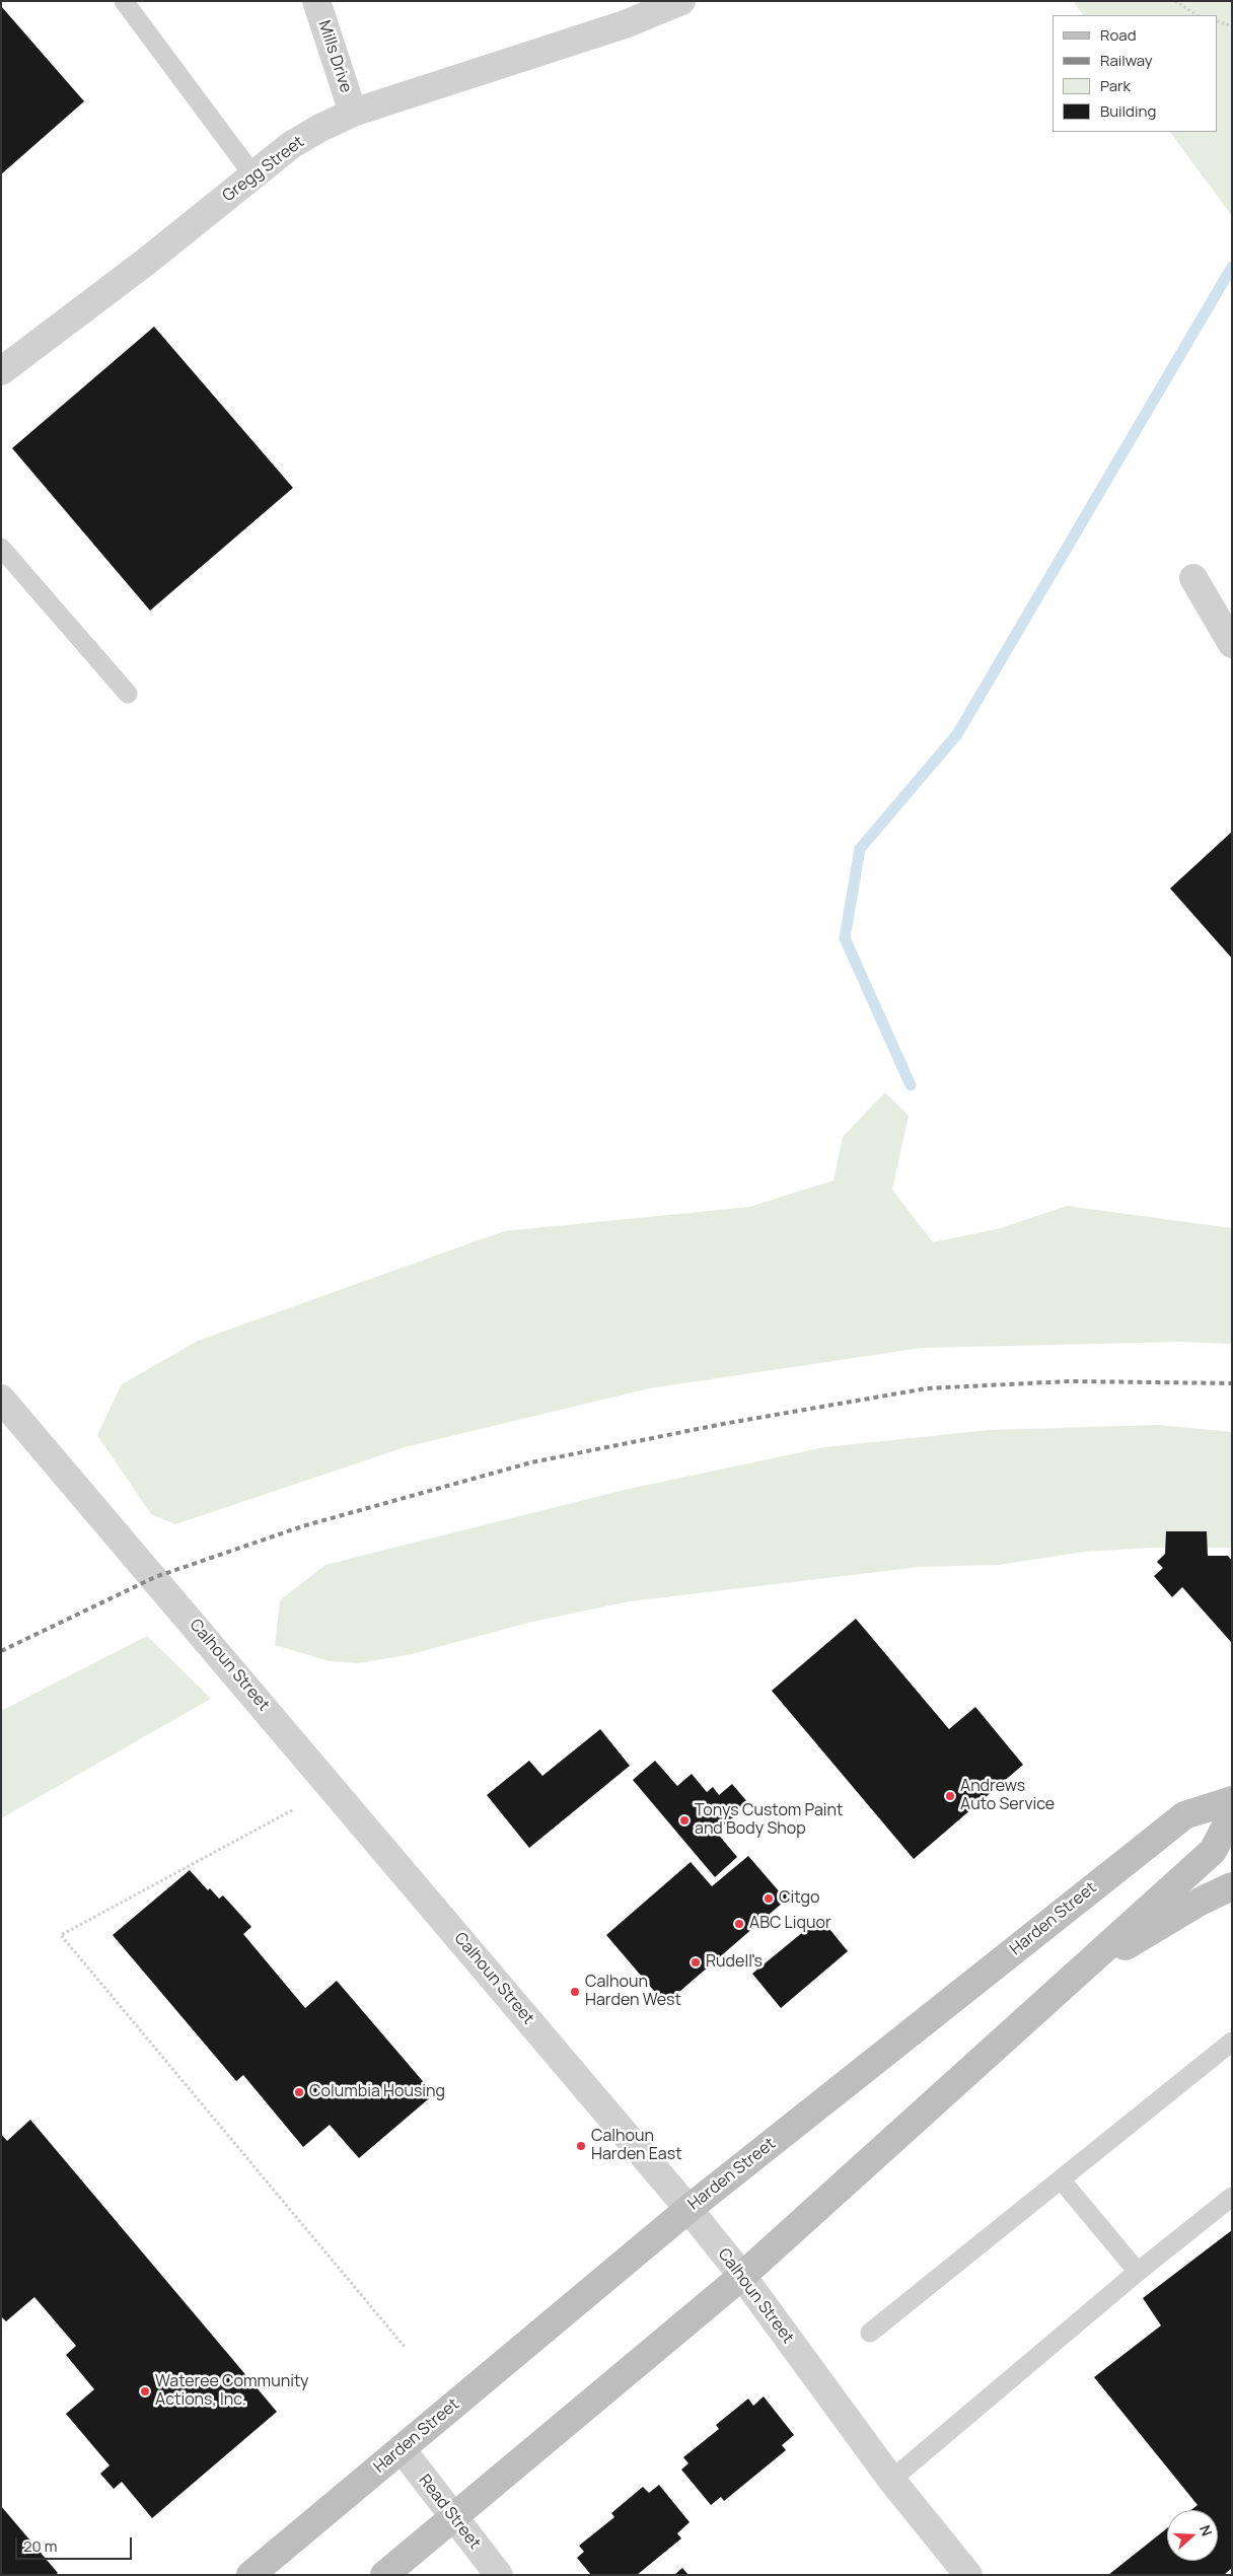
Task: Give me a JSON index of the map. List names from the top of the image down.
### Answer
{
  "streets": {
    "main road": ["Harden Street"],
    "street": [
      "Mills Drive",
      "Gregg Street",
      "Calhoun Street",
      "Read Street"
    ]
  },
  "crossings": [
    ["Mills Drive", "Gregg Street"],
    ["Calhoun Street", "Harden Street"],
    ["Harden Street", "Read Street"]
  ],
  "places": [
    "Andrews Auto Service",
    "Tonys Custom Paint and Body Shop",
    "Citgo",
    "ABC Liquor",
    "Rudell's",
    "Calhoun Harden West",
    "Columbia Housing",
    "Calhoun Harden East",
    "Wateree Community Actions, Inc."
  ],
  "legend": [
    "Road",
    "Railway",
    "Park",
    "Building"
  ],
  "scale_bar": "20 m",
  "north": "right"
}
